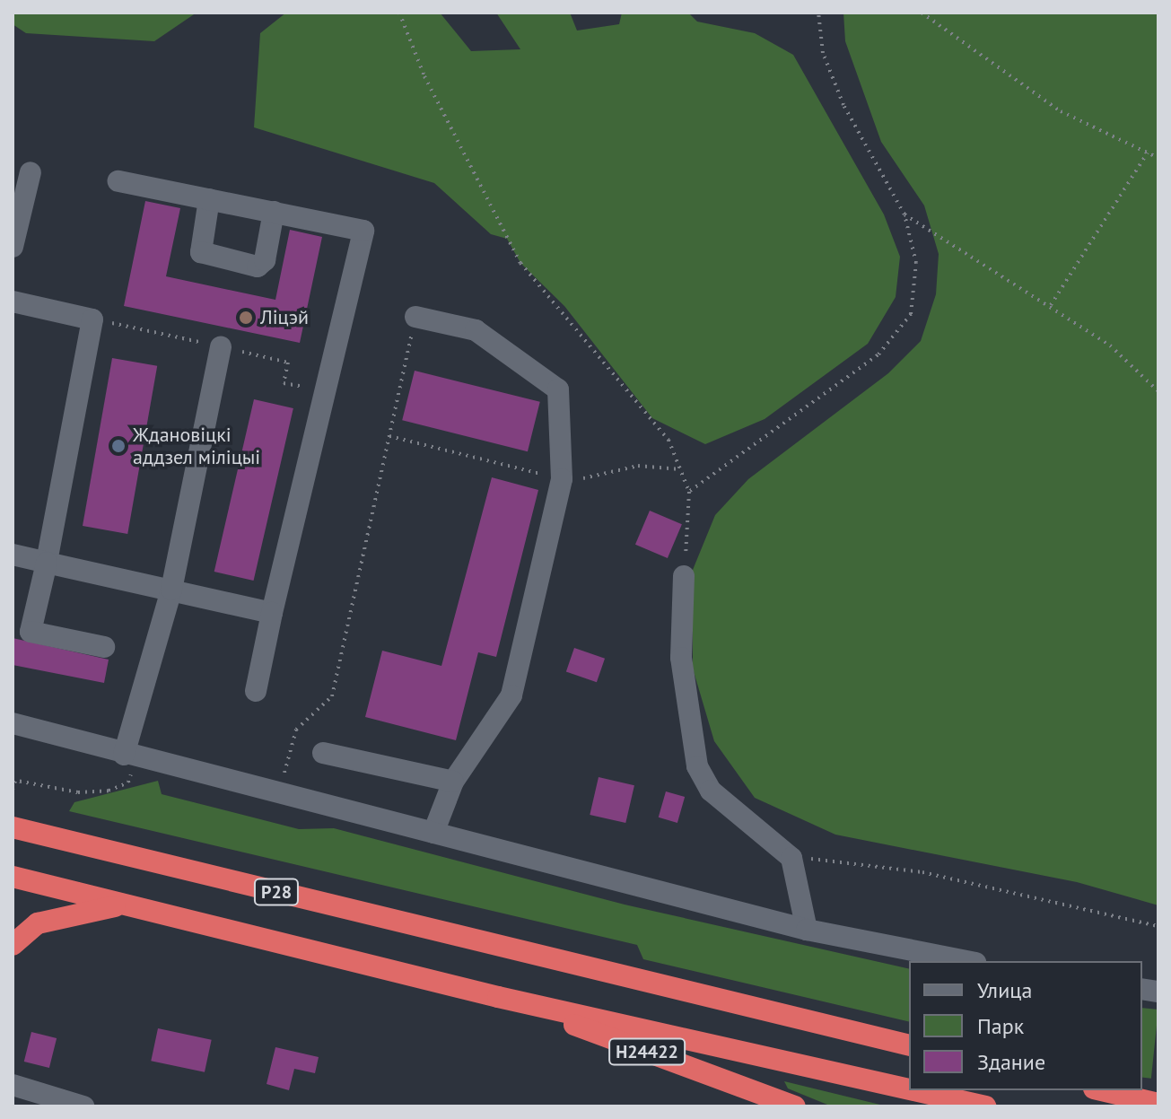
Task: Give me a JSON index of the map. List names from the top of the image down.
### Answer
{
  "streets": {
    "highway": ["Р28", "Н24422"]
  },
  "crossings": [
    ["Р28", "Н24422"]
  ],
  "places": ["Ліцэй", "Ждановіцкі аддзел міліцыі"],
  "legend": ["Улица", "Парк", "Здание"]
}
